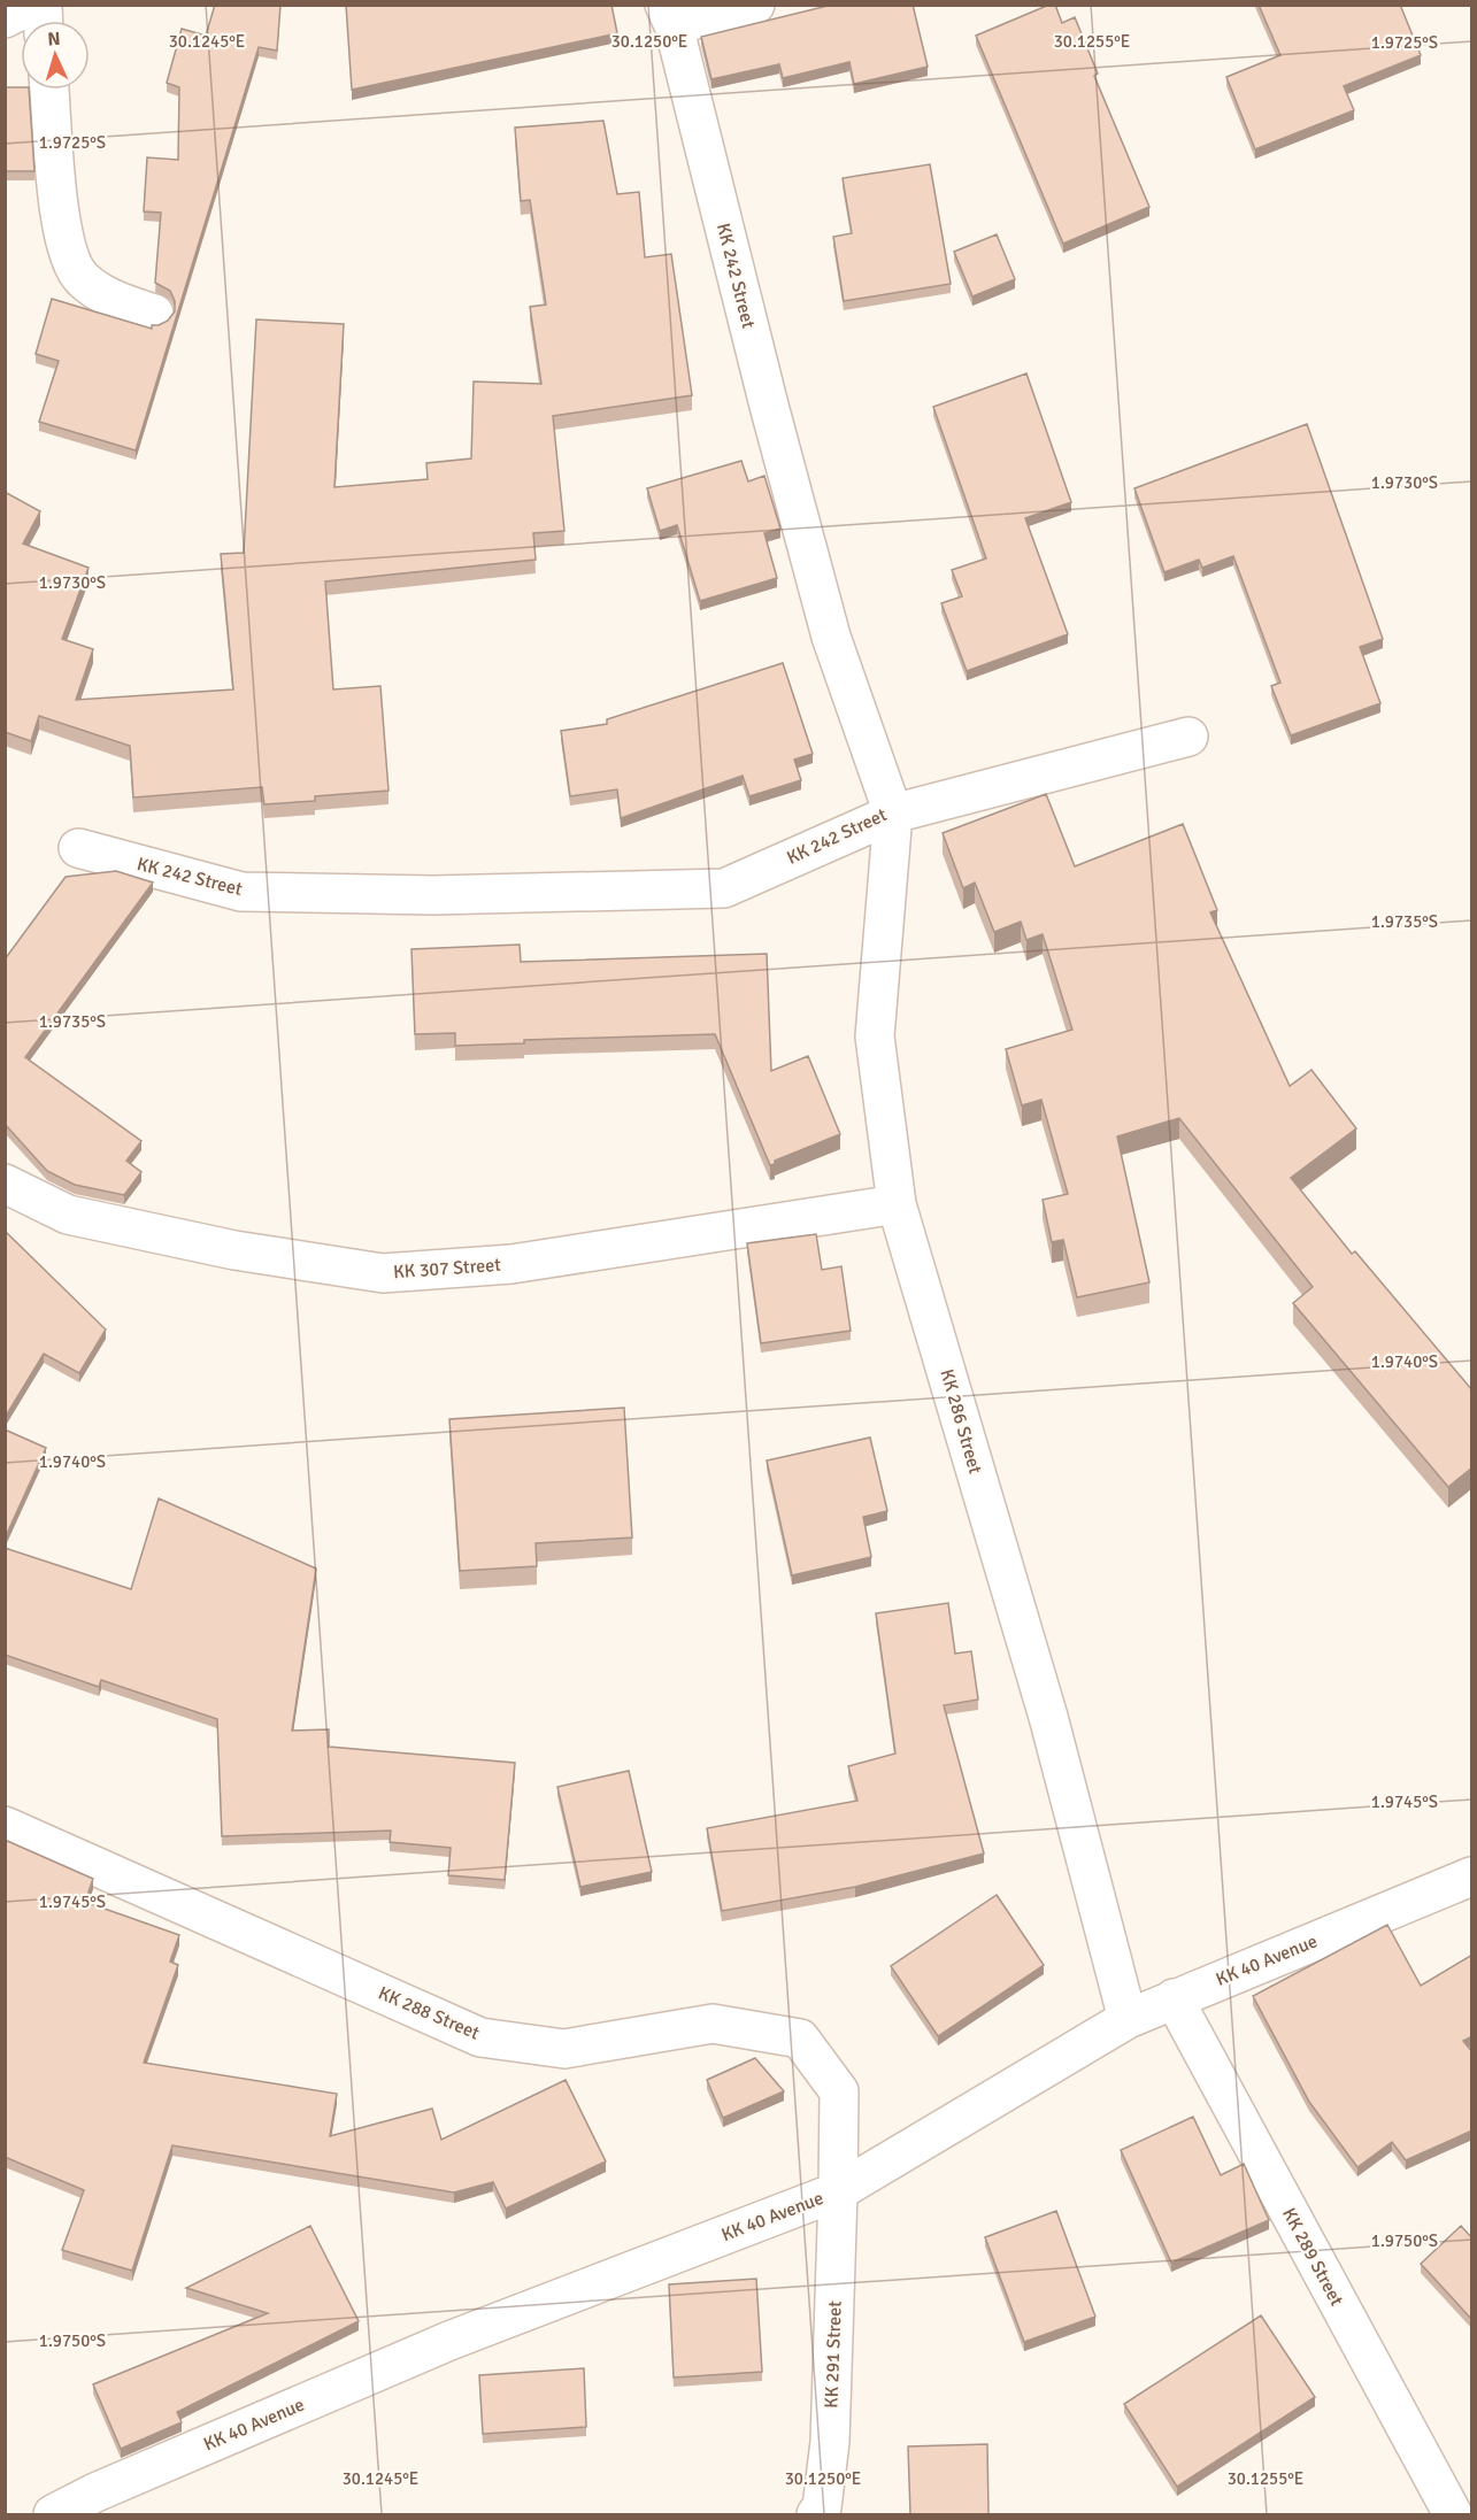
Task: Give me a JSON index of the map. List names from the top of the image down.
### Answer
{
  "streets": {
    "street": [
      "KK 242 Street",
      "KK 307 Street",
      "KK 286 Street",
      "KK 40 Avenue",
      "KK 288 Street",
      "KK 289 Street",
      "KK 291 Street"
    ]
  },
  "crossings": [
    ["KK 242 Street", "KK 286 Street"],
    ["KK 307 Street", "KK 286 Street"],
    ["KK 286 Street", "KK 40 Avenue"],
    ["KK 40 Avenue", "KK 288 Street"],
    ["KK 40 Avenue", "KK 289 Street"],
    ["KK 40 Avenue", "KK 291 Street"],
    ["KK 288 Street", "KK 291 Street"]
  ],
  "north": "top",
  "coordinates": [
    "30.1245°E",
    "30.1250°E",
    "30.1255°E",
    "1.9725°S",
    "1.9730°S",
    "1.9735°S",
    "1.9740°S",
    "1.9745°S",
    "1.9750°S"
  ]
}
